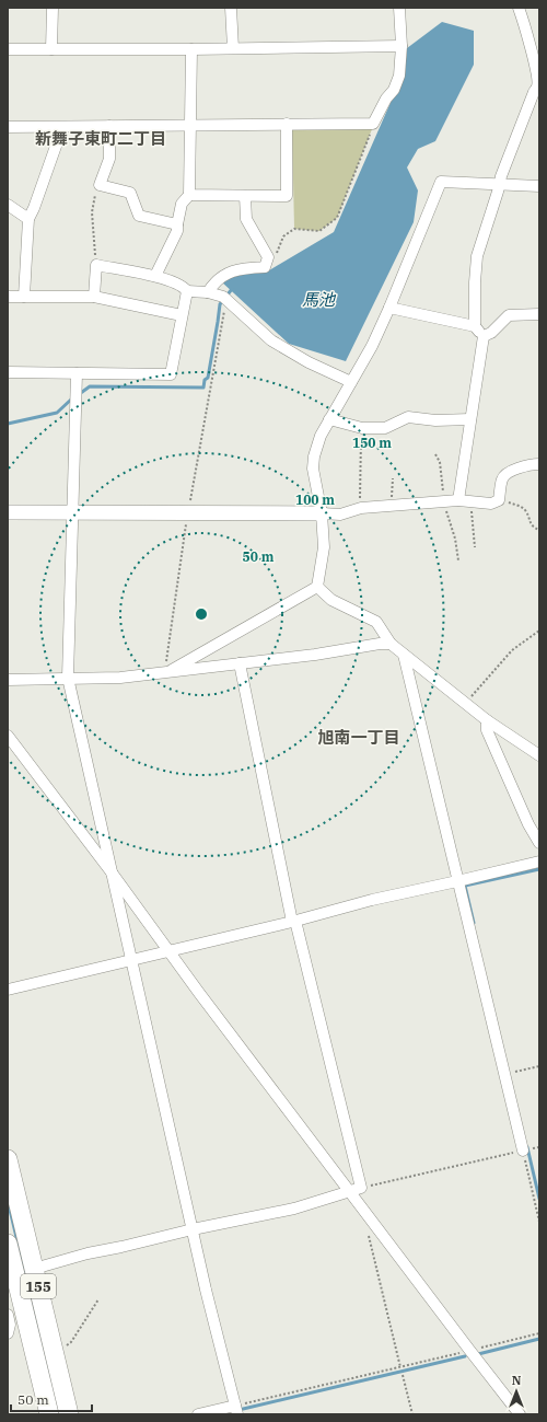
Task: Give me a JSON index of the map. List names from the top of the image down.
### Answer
{
  "streets": {
    "highway": ["155"]
  },
  "districts": ["新舞子東町二丁目", "旭南一丁目"],
  "water": ["馬池"],
  "scale_bar": "50 m",
  "north": "top",
  "rings": ["150 m", "100 m", "50 m"]
}
